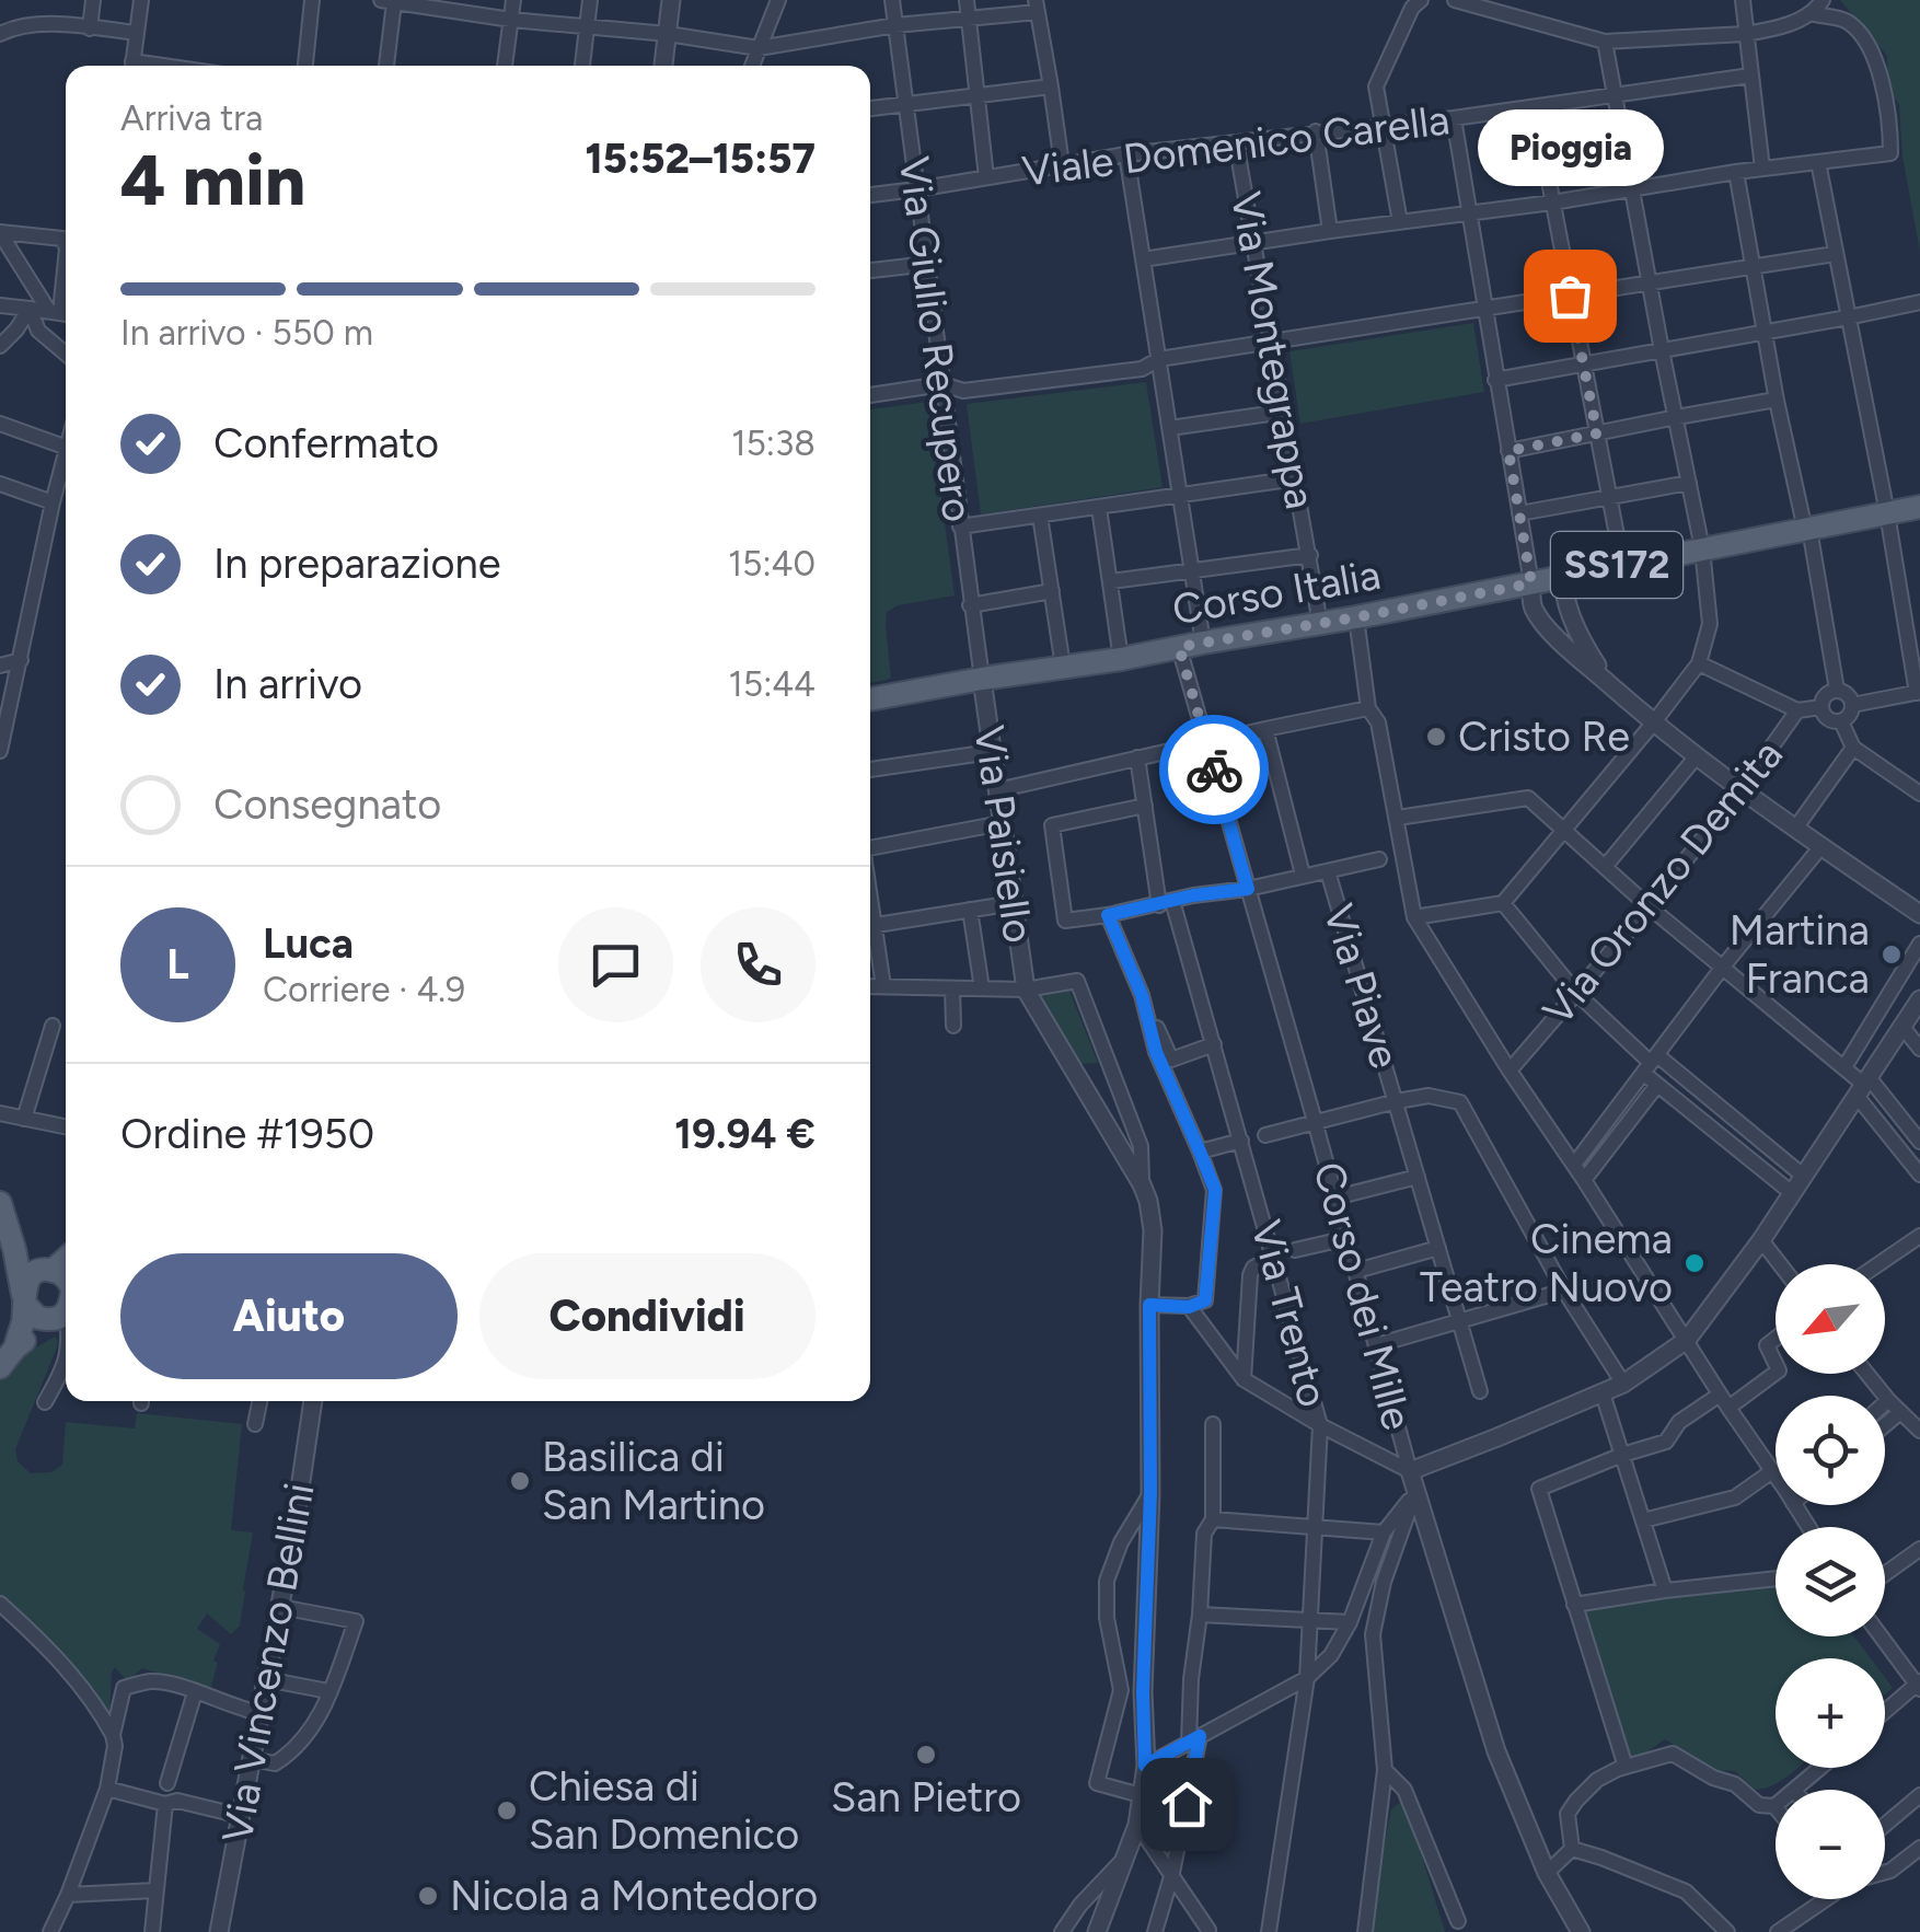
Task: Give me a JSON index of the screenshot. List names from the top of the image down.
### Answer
{
  "streets": {
    "main road": ["SS172", "Corso Italia"],
    "street": [
      "Viale Domenico Carella",
      "Via Giulio Recupero",
      "Via Montegrappa",
      "Via Paisiello",
      "Via Oronzo Demita",
      "Via Piave",
      "Corso dei Mille",
      "Via Trento",
      "Via Vincenzo Bellini"
    ]
  },
  "crossings": [
    ["Viale Domenico Carella", "Via Giulio Recupero"],
    ["Viale Domenico Carella", "Via Montegrappa"],
    ["Via Giulio Recupero", "Corso Italia"],
    ["Via Giulio Recupero", "Via Paisiello"],
    ["Via Montegrappa", "Corso Italia"],
    ["SS172", "Corso Italia"],
    ["Corso Italia", "Via Paisiello"],
    ["Corso Italia", "Corso dei Mille"]
  ],
  "places": [
    "Pioggia",
    "Cristo Re",
    "Martina Franca",
    "Cinema Teatro Nuovo",
    "Basilica di San Martino",
    "San Pietro",
    "Chiesa di San Domenico",
    "Nicola a Montedoro"
  ],
  "north": "bottom left",
  "page": {
    "heading": ["4 min", "Arriva tra", "15:52–15:57"],
    "panel": [
      "Luca",
      "Corriere · 4.9",
      "Ordine #1950",
      "19.94 €"
    ],
    "bubble": "Pioggia",
    "bar": "In arrivo · 550 m",
    "list": [
      ["Confermato", "15:38"],
      ["In preparazione", "15:40"],
      ["In arrivo", "15:44"],
      "Consegnato"
    ],
    "round": "L",
    "buttons": ["Aiuto", "Condividi"],
    "map_buttons": ["+", "−"]
  }
}
